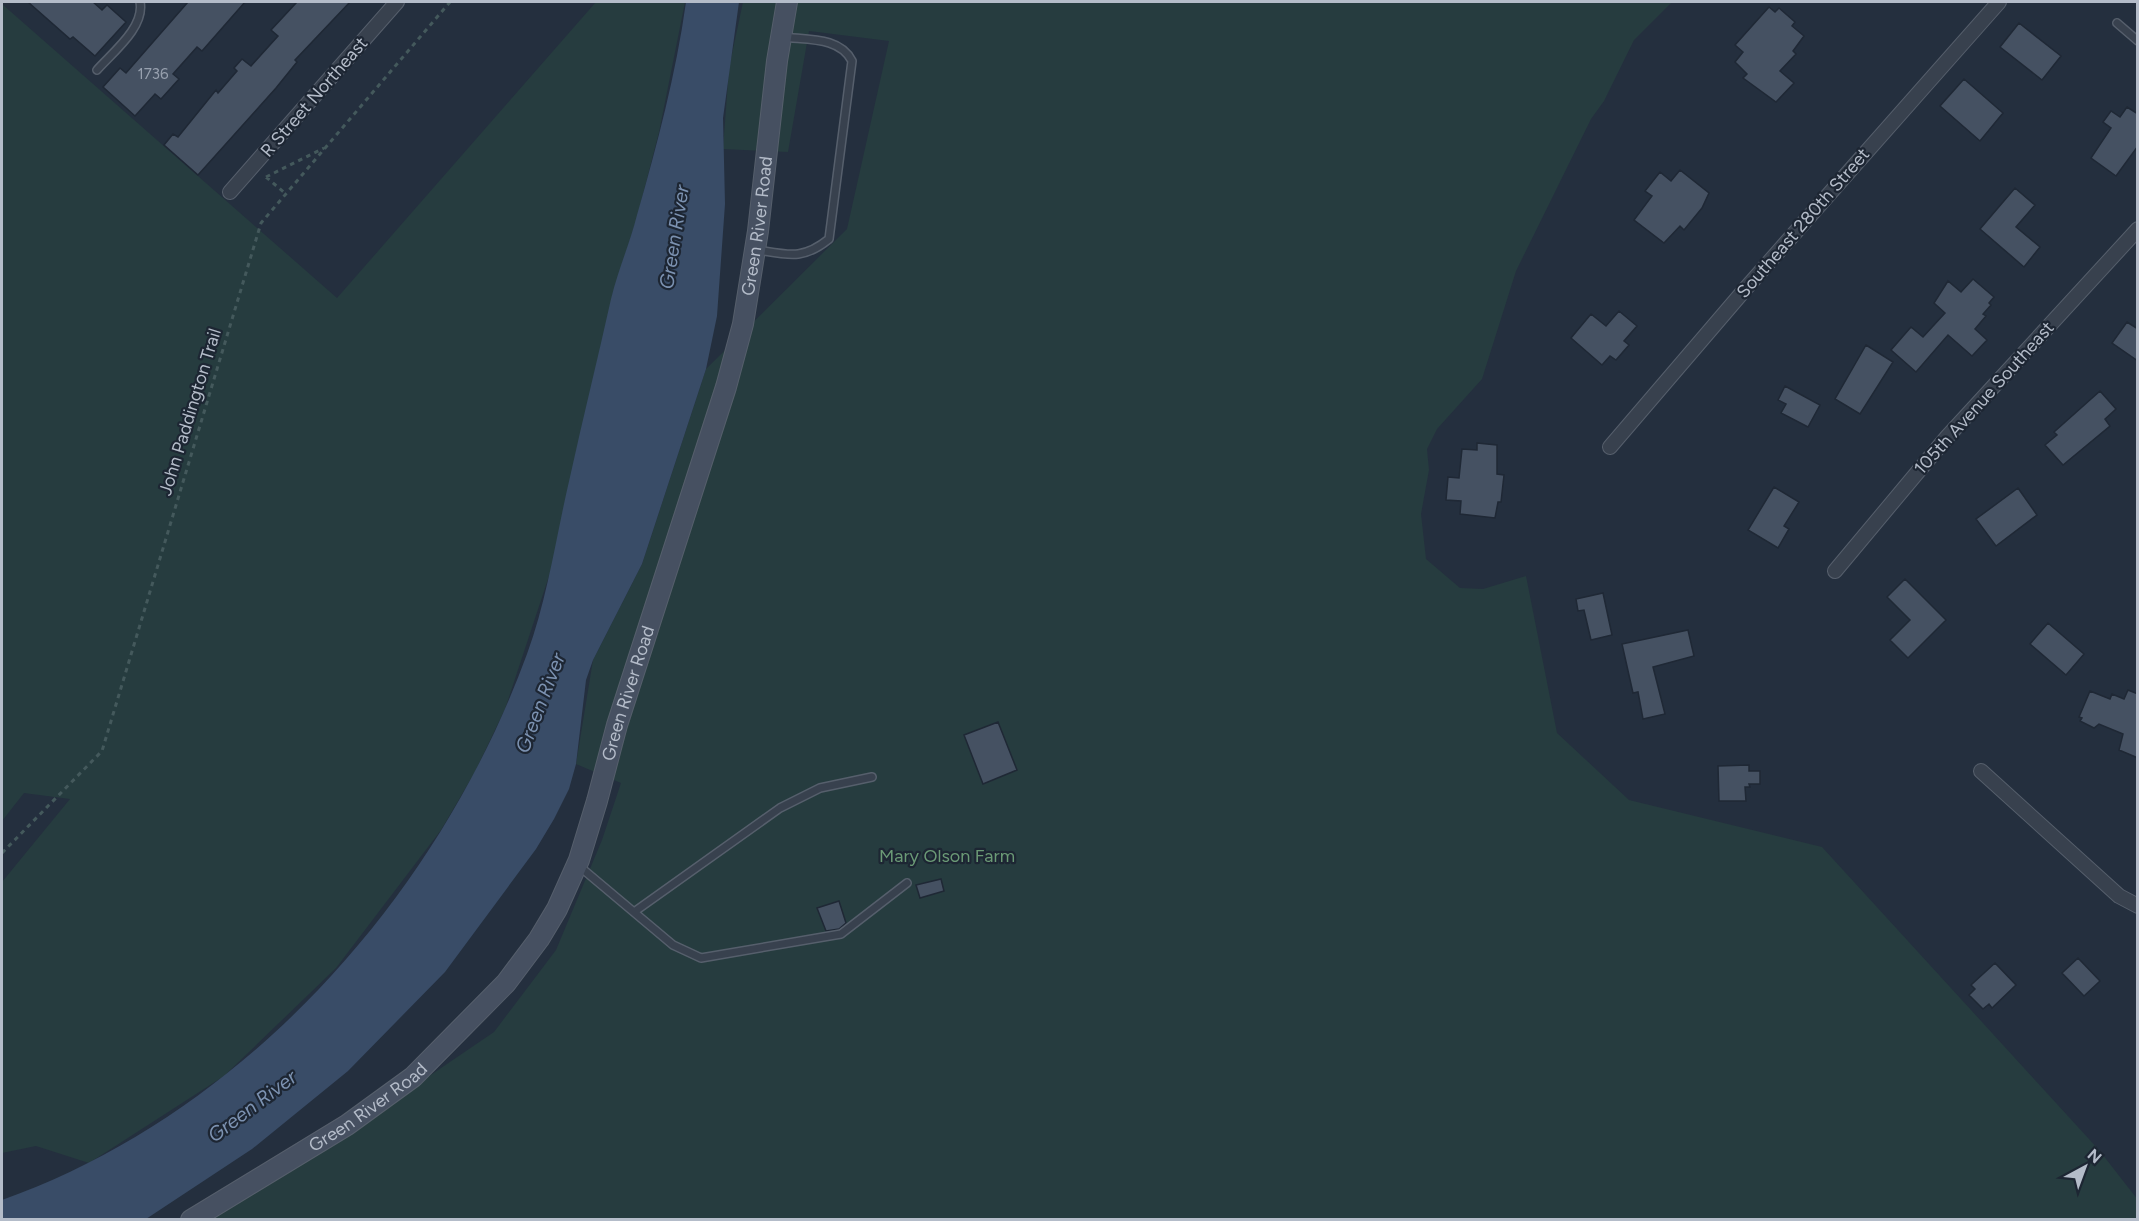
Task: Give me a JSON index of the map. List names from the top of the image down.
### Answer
{
  "streets": {
    "street": [
      "R Street Northeast",
      "Southeast 280th Street",
      "Green River Road",
      "105th Avenue Southeast"
    ],
    "path": ["John Paddington Trail"]
  },
  "water": ["Green River"],
  "parks": ["Mary Olson Farm"],
  "house_numbers": ["1736"],
  "north": "top right"
}
